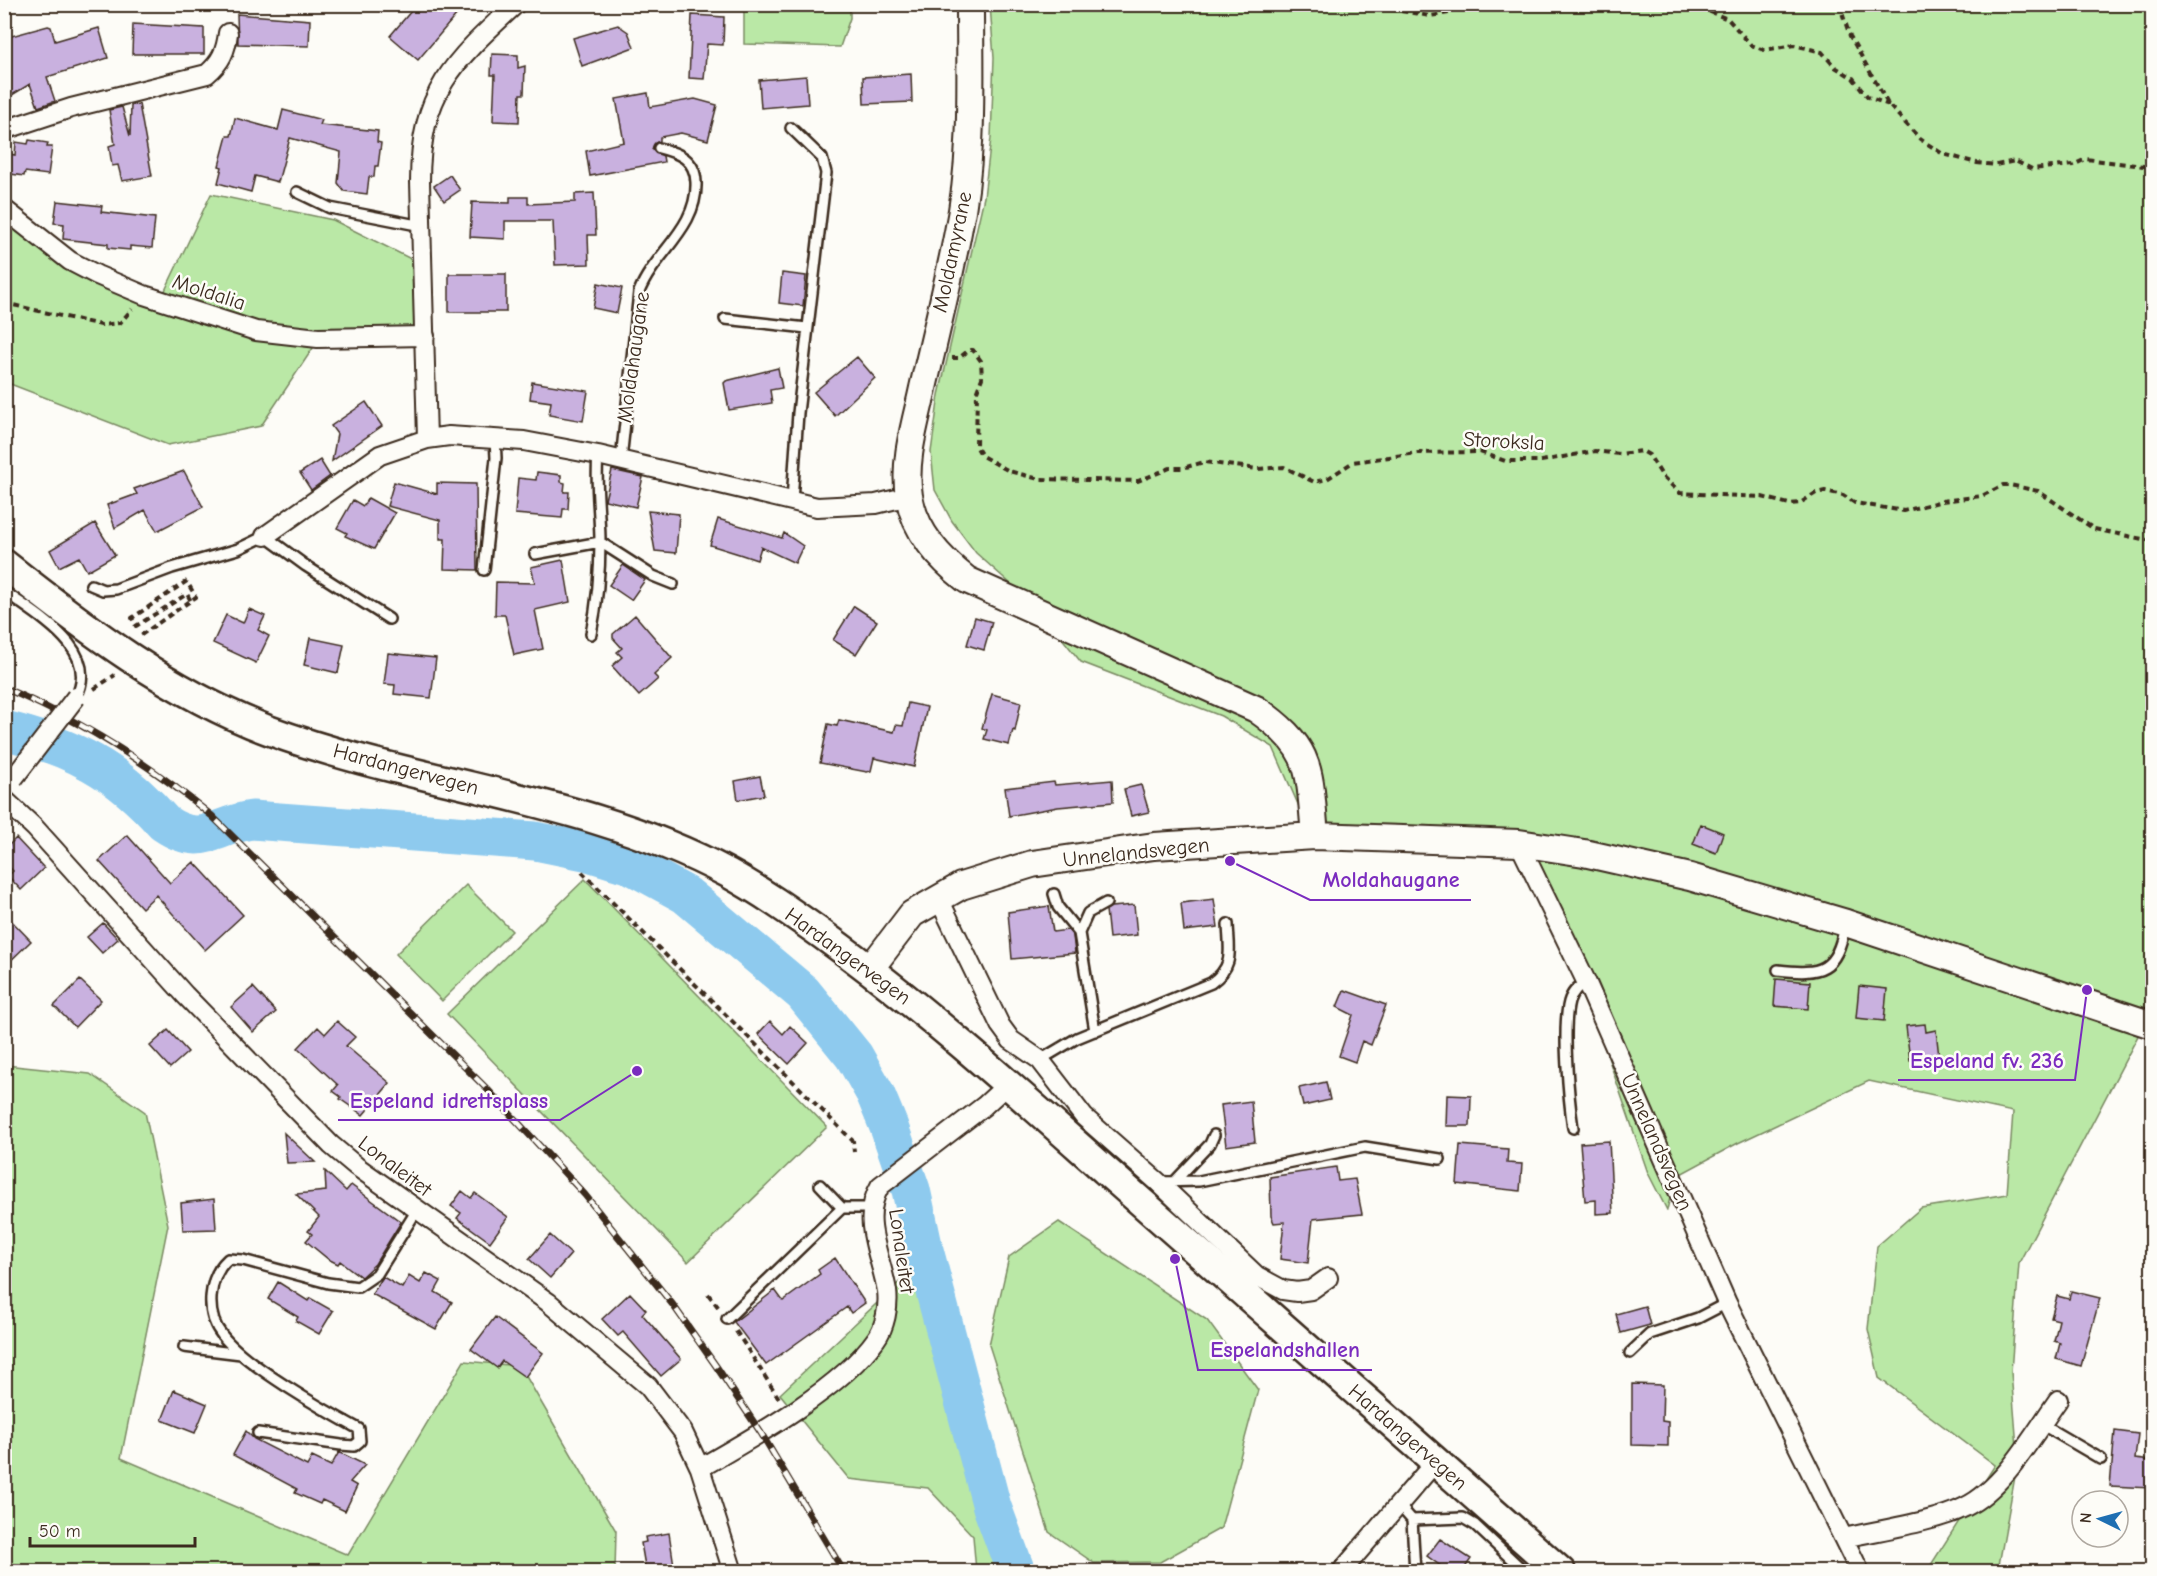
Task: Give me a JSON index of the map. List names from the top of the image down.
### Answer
{
  "streets": {
    "main road": ["Moldamyrane", "Hardangervegen", "Unnelandsvegen"],
    "street": ["Moldalia", "Lonaleitet"],
    "lane": ["Moldahaugane"],
    "path": ["Storoksla"]
  },
  "crossings": [
    ["Moldamyrane", "Storoksla"],
    ["Hardangervegen", "Unnelandsvegen"],
    ["Hardangervegen", "Lonaleitet"]
  ],
  "places": [
    "Moldahaugane",
    "Espeland fv. 236",
    "Espeland idrettsplass",
    "Espelandshallen"
  ],
  "scale_bar": "50 m",
  "north": "left"
}
